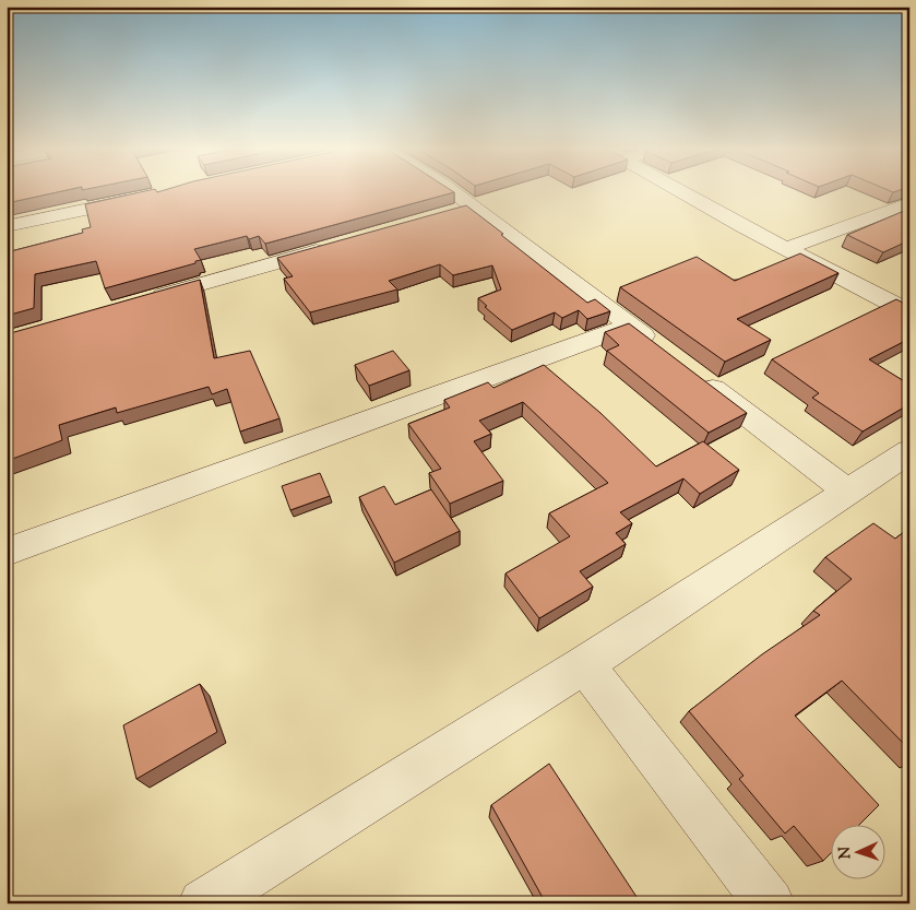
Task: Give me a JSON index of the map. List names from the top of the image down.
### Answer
{
  "north": "left"
}
